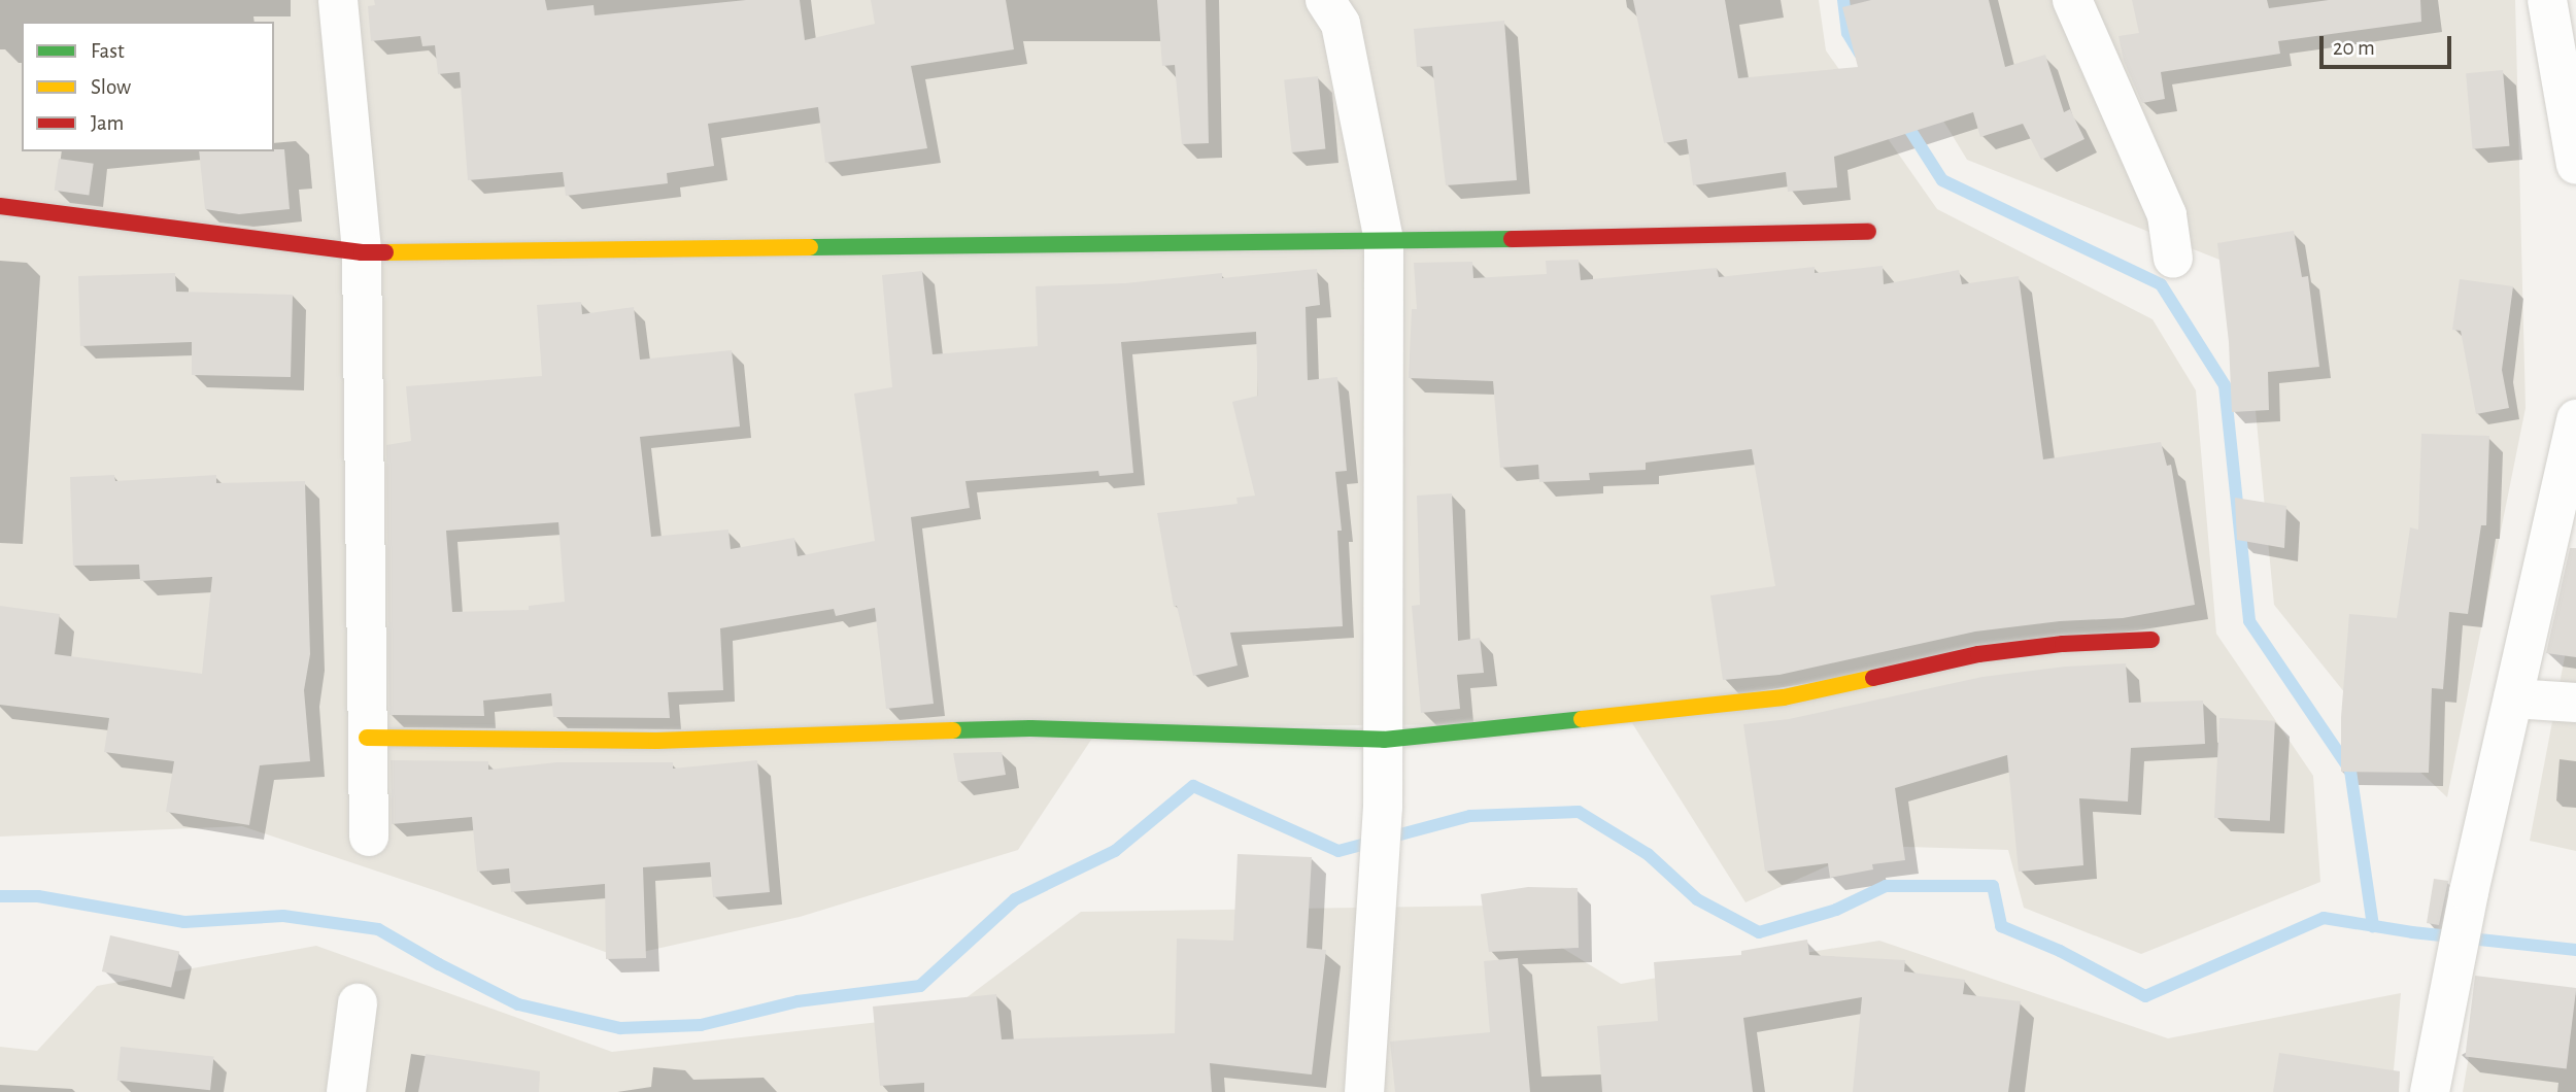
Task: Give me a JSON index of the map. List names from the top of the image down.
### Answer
{
  "legend": ["Fast", "Slow", "Jam"],
  "scale_bar": "20 m"
}
